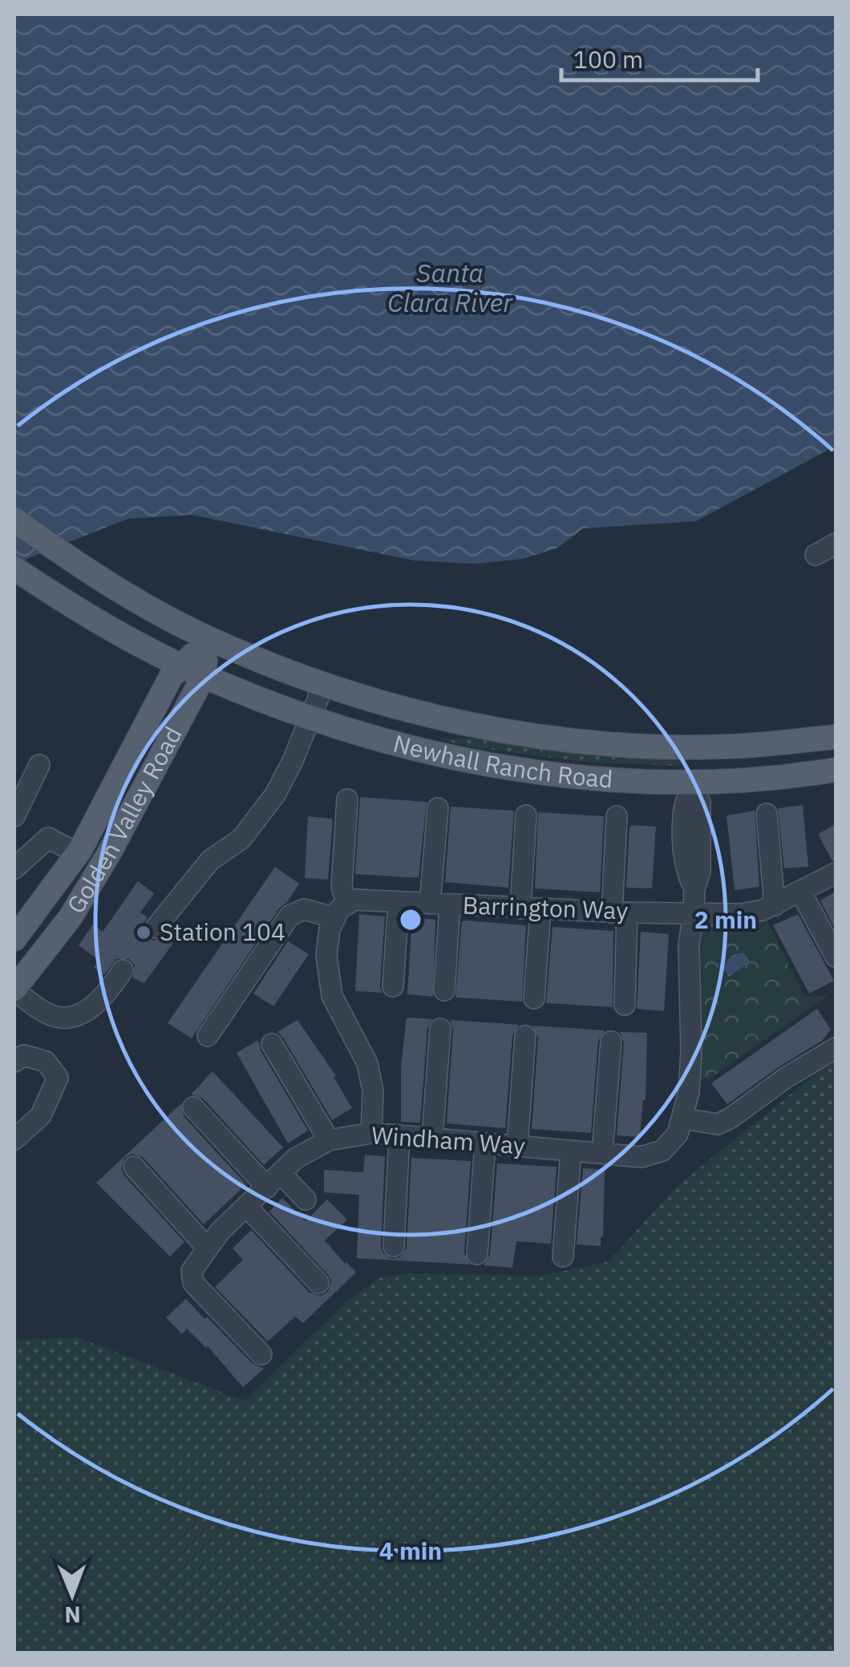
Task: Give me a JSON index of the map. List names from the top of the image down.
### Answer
{
  "streets": {
    "main road": ["Newhall Ranch Road", "Golden Valley Road"],
    "street": ["Barrington Way", "Windham Way"]
  },
  "crossings": [
    ["Newhall Ranch Road", "Golden Valley Road"]
  ],
  "water": ["Santa Clara River"],
  "places": ["Station 104"],
  "scale_bar": "100 m",
  "north": "bottom",
  "rings": ["2 min", "4 min"]
}
